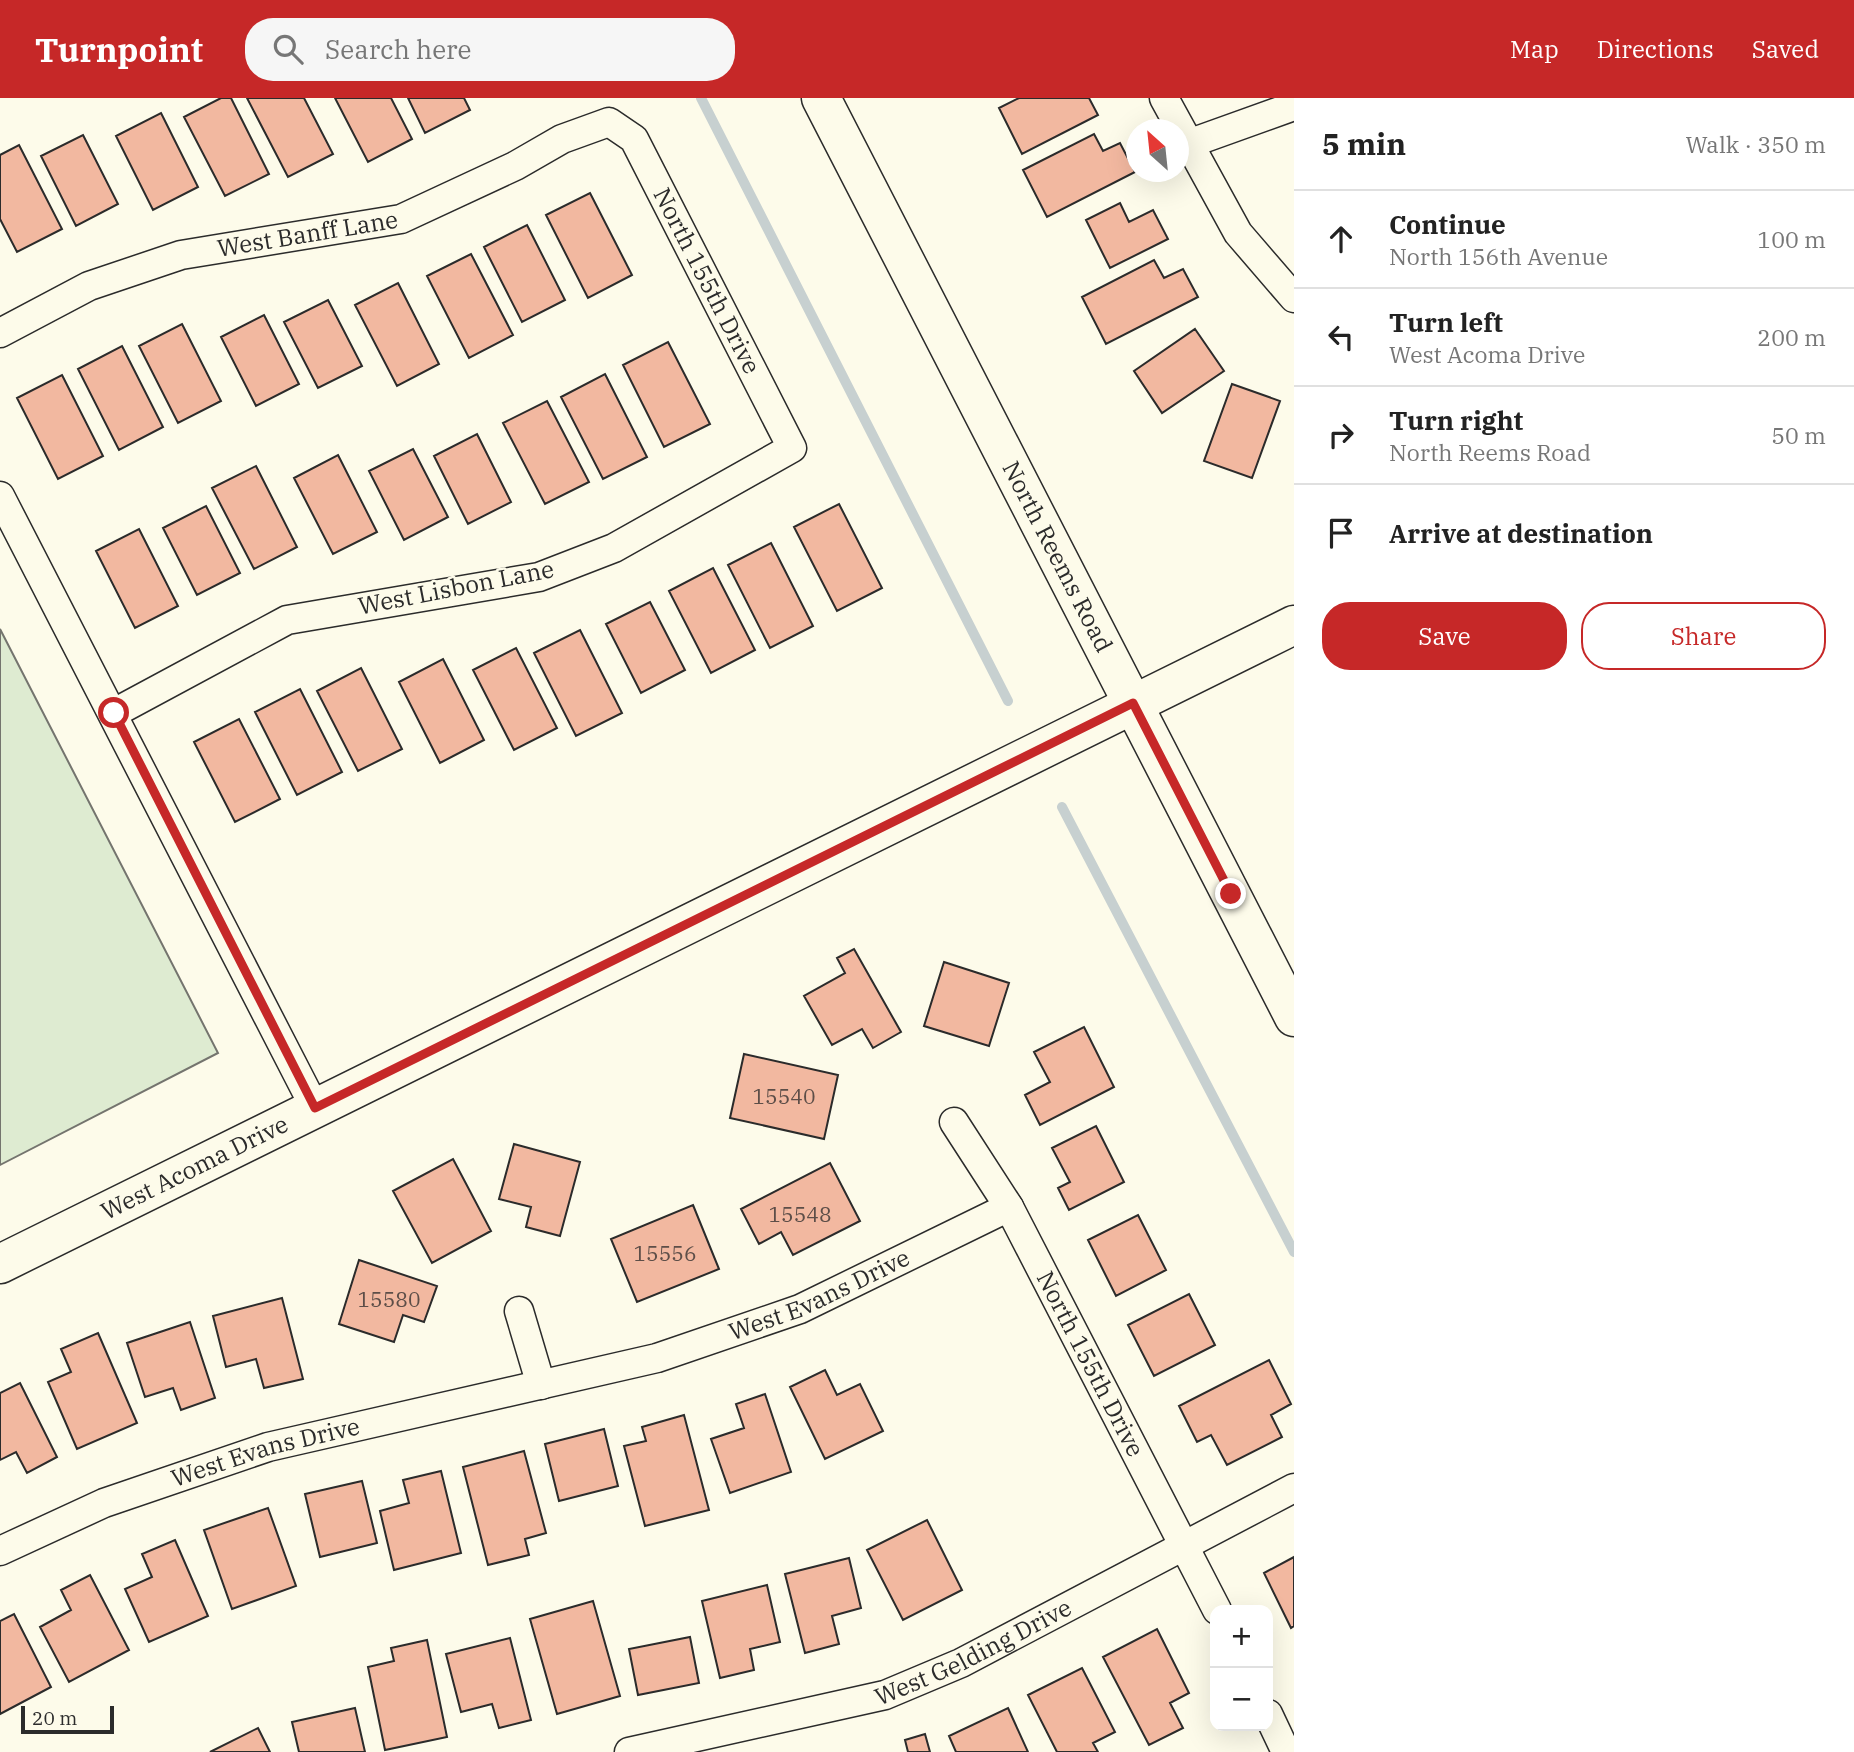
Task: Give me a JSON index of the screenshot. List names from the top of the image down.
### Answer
{
  "streets": {
    "street": [
      "West Banff Lane",
      "North 155th Drive",
      "North Reems Road",
      "West Lisbon Lane",
      "West Acoma Drive",
      "West Evans Drive",
      "West Gelding Drive"
    ]
  },
  "crossings": [
    ["West Banff Lane", "North 155th Drive"],
    ["North 155th Drive", "West Lisbon Lane"],
    ["North 155th Drive", "West Evans Drive"],
    ["North 155th Drive", "West Gelding Drive"],
    ["North Reems Road", "West Acoma Drive"]
  ],
  "house_numbers": [
    "15540",
    "15548",
    "15556",
    "15580"
  ],
  "scale_bar": "20 m",
  "north": "top left",
  "page": {
    "header": "Turnpoint",
    "search": "Search here",
    "nav": ["Map", "Directions", "Saved"],
    "heading": ["5 min", "Walk · 350 m"],
    "list": [
      ["Continue", "North 156th Avenue", "100 m"],
      ["Turn left", "West Acoma Drive", "200 m"],
      ["Turn right", "North Reems Road", "50 m"],
      "Arrive at destination"
    ],
    "buttons": ["Save", "Share"],
    "map_buttons": ["+", "−"],
    "scale": "20 m"
  }
}
